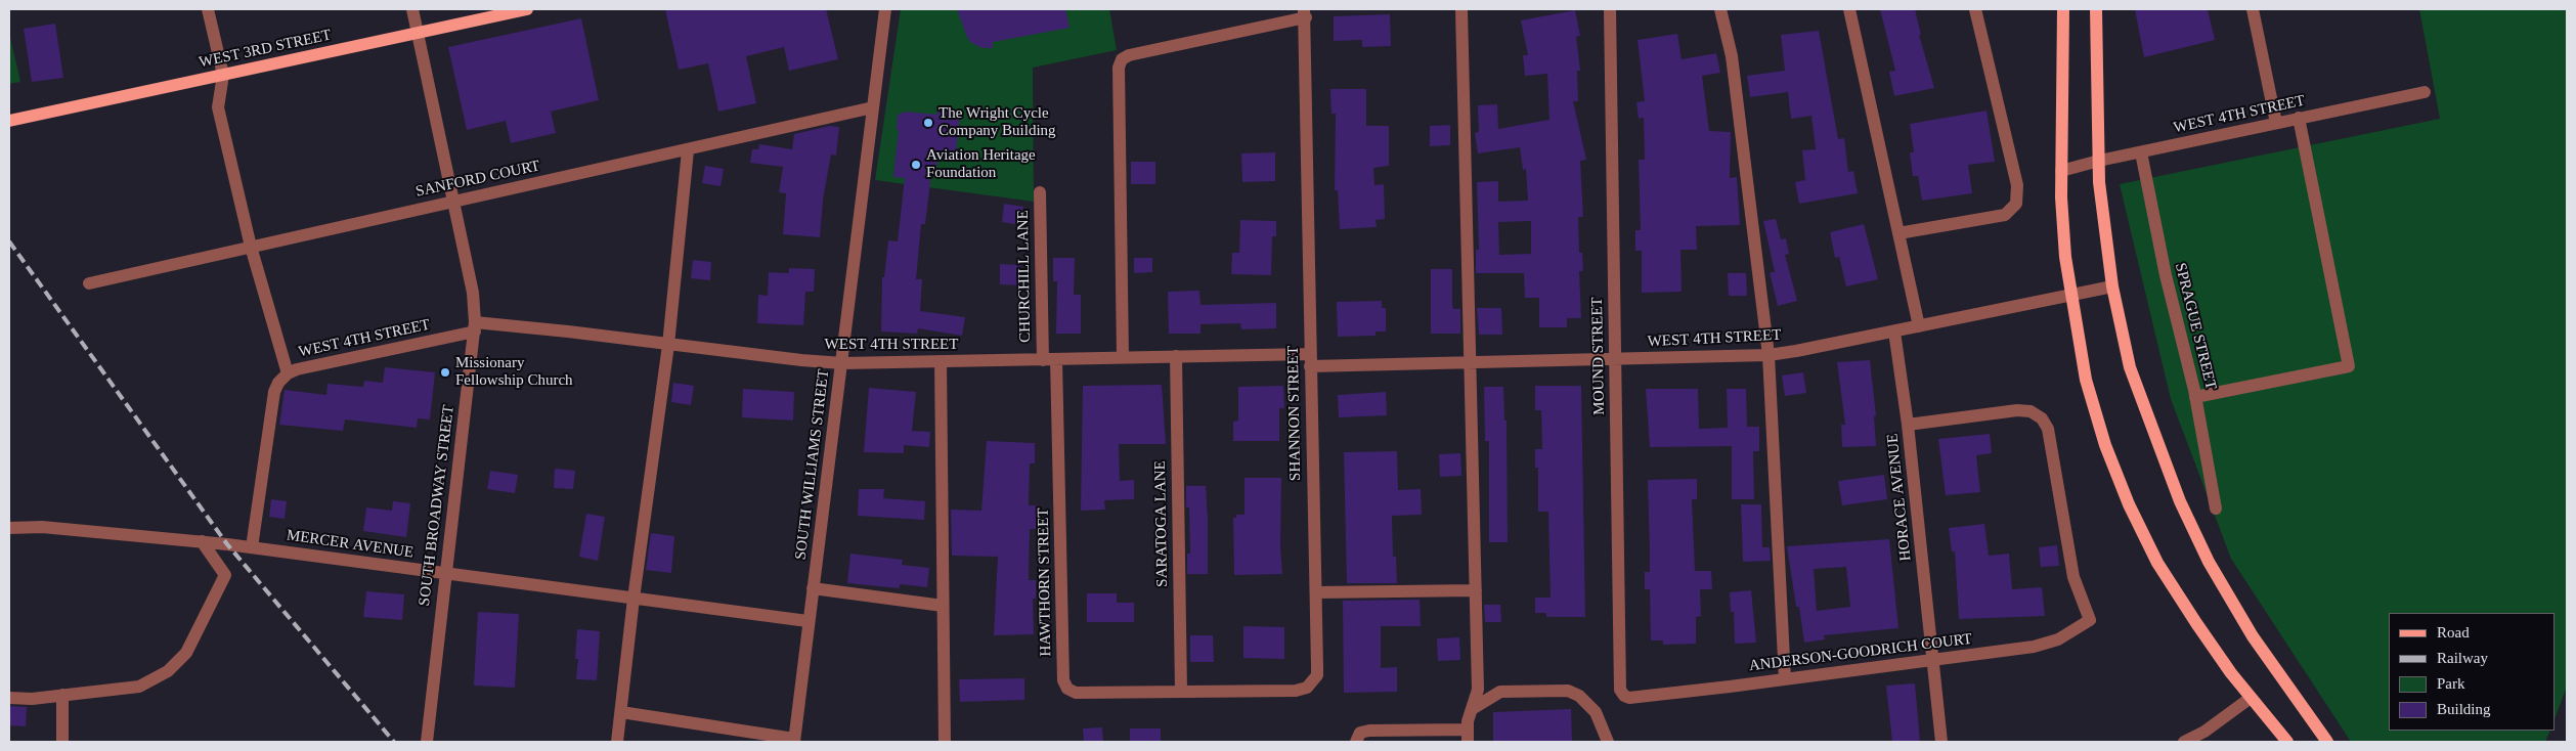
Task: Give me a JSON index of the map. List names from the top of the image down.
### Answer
{
  "streets": {
    "main road": ["WEST 3RD STREET"],
    "street": [
      "WEST 4TH STREET",
      "SANFORD COURT",
      "CHURCHILL LANE",
      "SPRAGUE STREET",
      "MOUND STREET",
      "SHANNON STREET",
      "SOUTH WILLIAMS STREET",
      "HORACE AVENUE",
      "SOUTH BROADWAY STREET",
      "SARATOGA LANE",
      "MERCER AVENUE",
      "HAWTHORN STREET",
      "ANDERSON-GOODRICH COURT"
    ]
  },
  "crossings": [
    ["WEST 3RD STREET", "SOUTH BROADWAY STREET"],
    ["WEST 4TH STREET", "CHURCHILL LANE"],
    ["WEST 4TH STREET", "SPRAGUE STREET"],
    ["WEST 4TH STREET", "MOUND STREET"],
    ["WEST 4TH STREET", "SHANNON STREET"],
    ["WEST 4TH STREET", "SOUTH WILLIAMS STREET"],
    ["WEST 4TH STREET", "HORACE AVENUE"],
    ["WEST 4TH STREET", "SOUTH BROADWAY STREET"],
    ["WEST 4TH STREET", "SARATOGA LANE"],
    ["WEST 4TH STREET", "MERCER AVENUE"],
    ["WEST 4TH STREET", "HAWTHORN STREET"],
    ["SANFORD COURT", "SOUTH WILLIAMS STREET"],
    ["SANFORD COURT", "SOUTH BROADWAY STREET"],
    ["CHURCHILL LANE", "HAWTHORN STREET"],
    ["MOUND STREET", "ANDERSON-GOODRICH COURT"],
    ["SHANNON STREET", "SARATOGA LANE"],
    ["SHANNON STREET", "HAWTHORN STREET"],
    ["SOUTH WILLIAMS STREET", "MERCER AVENUE"],
    ["HORACE AVENUE", "ANDERSON-GOODRICH COURT"],
    ["SOUTH BROADWAY STREET", "MERCER AVENUE"],
    ["SARATOGA LANE", "HAWTHORN STREET"]
  ],
  "places": ["The Wright Cycle Company Building", "Aviation Heritage Foundation", "Missionary Fellowship Church"],
  "legend": [
    "Road",
    "Railway",
    "Park",
    "Building"
  ]
}
